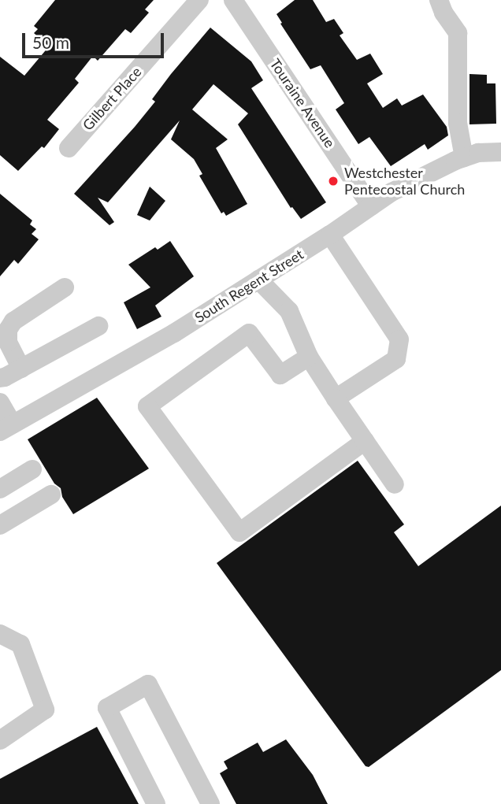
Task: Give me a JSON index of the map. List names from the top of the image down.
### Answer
{
  "streets": {
    "street": ["Gilbert Place", "Touraine Avenue", "South Regent Street"]
  },
  "crossings": [
    ["Touraine Avenue", "South Regent Street"]
  ],
  "places": ["Westchester Pentecostal Church"],
  "scale_bar": "50 m"
}
